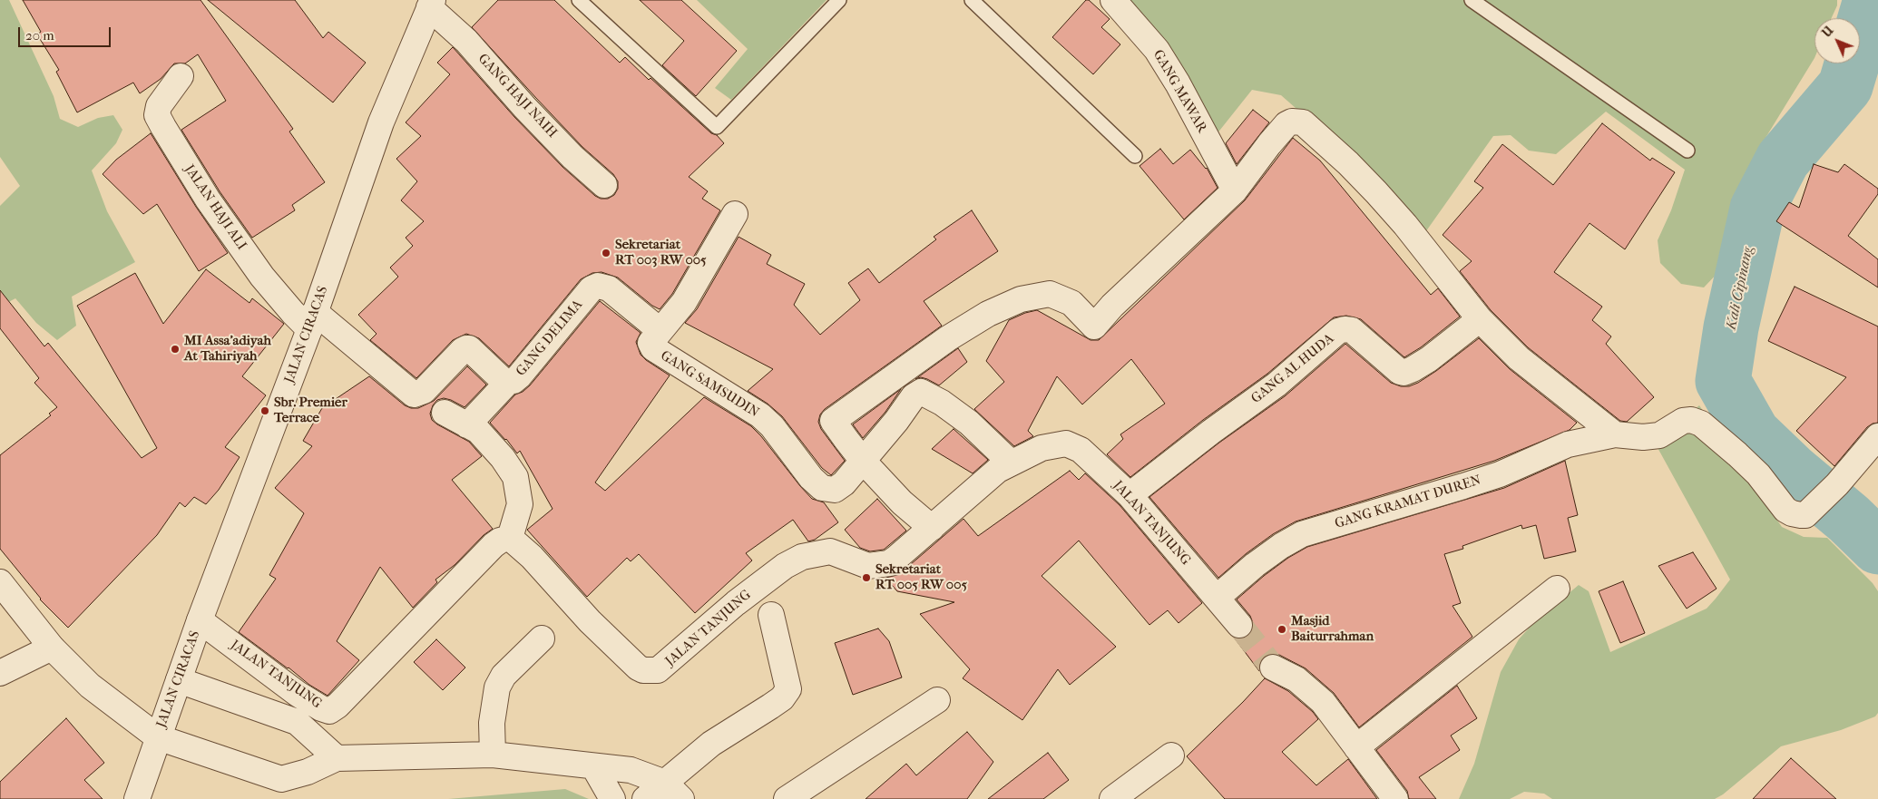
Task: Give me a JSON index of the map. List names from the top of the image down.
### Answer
{
  "streets": {
    "street": [
      "GANG MAWAR",
      "GANG HAJI NAIH",
      "JALAN HAJI ALI",
      "JALAN CIRACAS",
      "GANG DELIMA",
      "GANG AL HUDA",
      "GANG SAMSUDIN",
      "GANG KRAMAT DUREN",
      "JALAN TANJUNG"
    ]
  },
  "crossings": [
    ["GANG HAJI NAIH", "JALAN CIRACAS"],
    ["JALAN HAJI ALI", "JALAN CIRACAS"],
    ["JALAN HAJI ALI", "GANG DELIMA"],
    ["JALAN CIRACAS", "GANG DELIMA"],
    ["JALAN CIRACAS", "JALAN TANJUNG"],
    ["GANG DELIMA", "GANG SAMSUDIN"],
    ["GANG AL HUDA", "JALAN TANJUNG"],
    ["GANG SAMSUDIN", "JALAN TANJUNG"],
    ["GANG KRAMAT DUREN", "JALAN TANJUNG"]
  ],
  "water": ["Kali Cipinang"],
  "places": [
    "Sekretariat RT 003 RW 005",
    "MI Assa'adiyah At Tahiriyah",
    "Sbr. Premier Terrace",
    "Sekretariat RT 005 RW 005",
    "Masjid Baiturrahman"
  ],
  "scale_bar": "20 m",
  "north": "top left"
}
